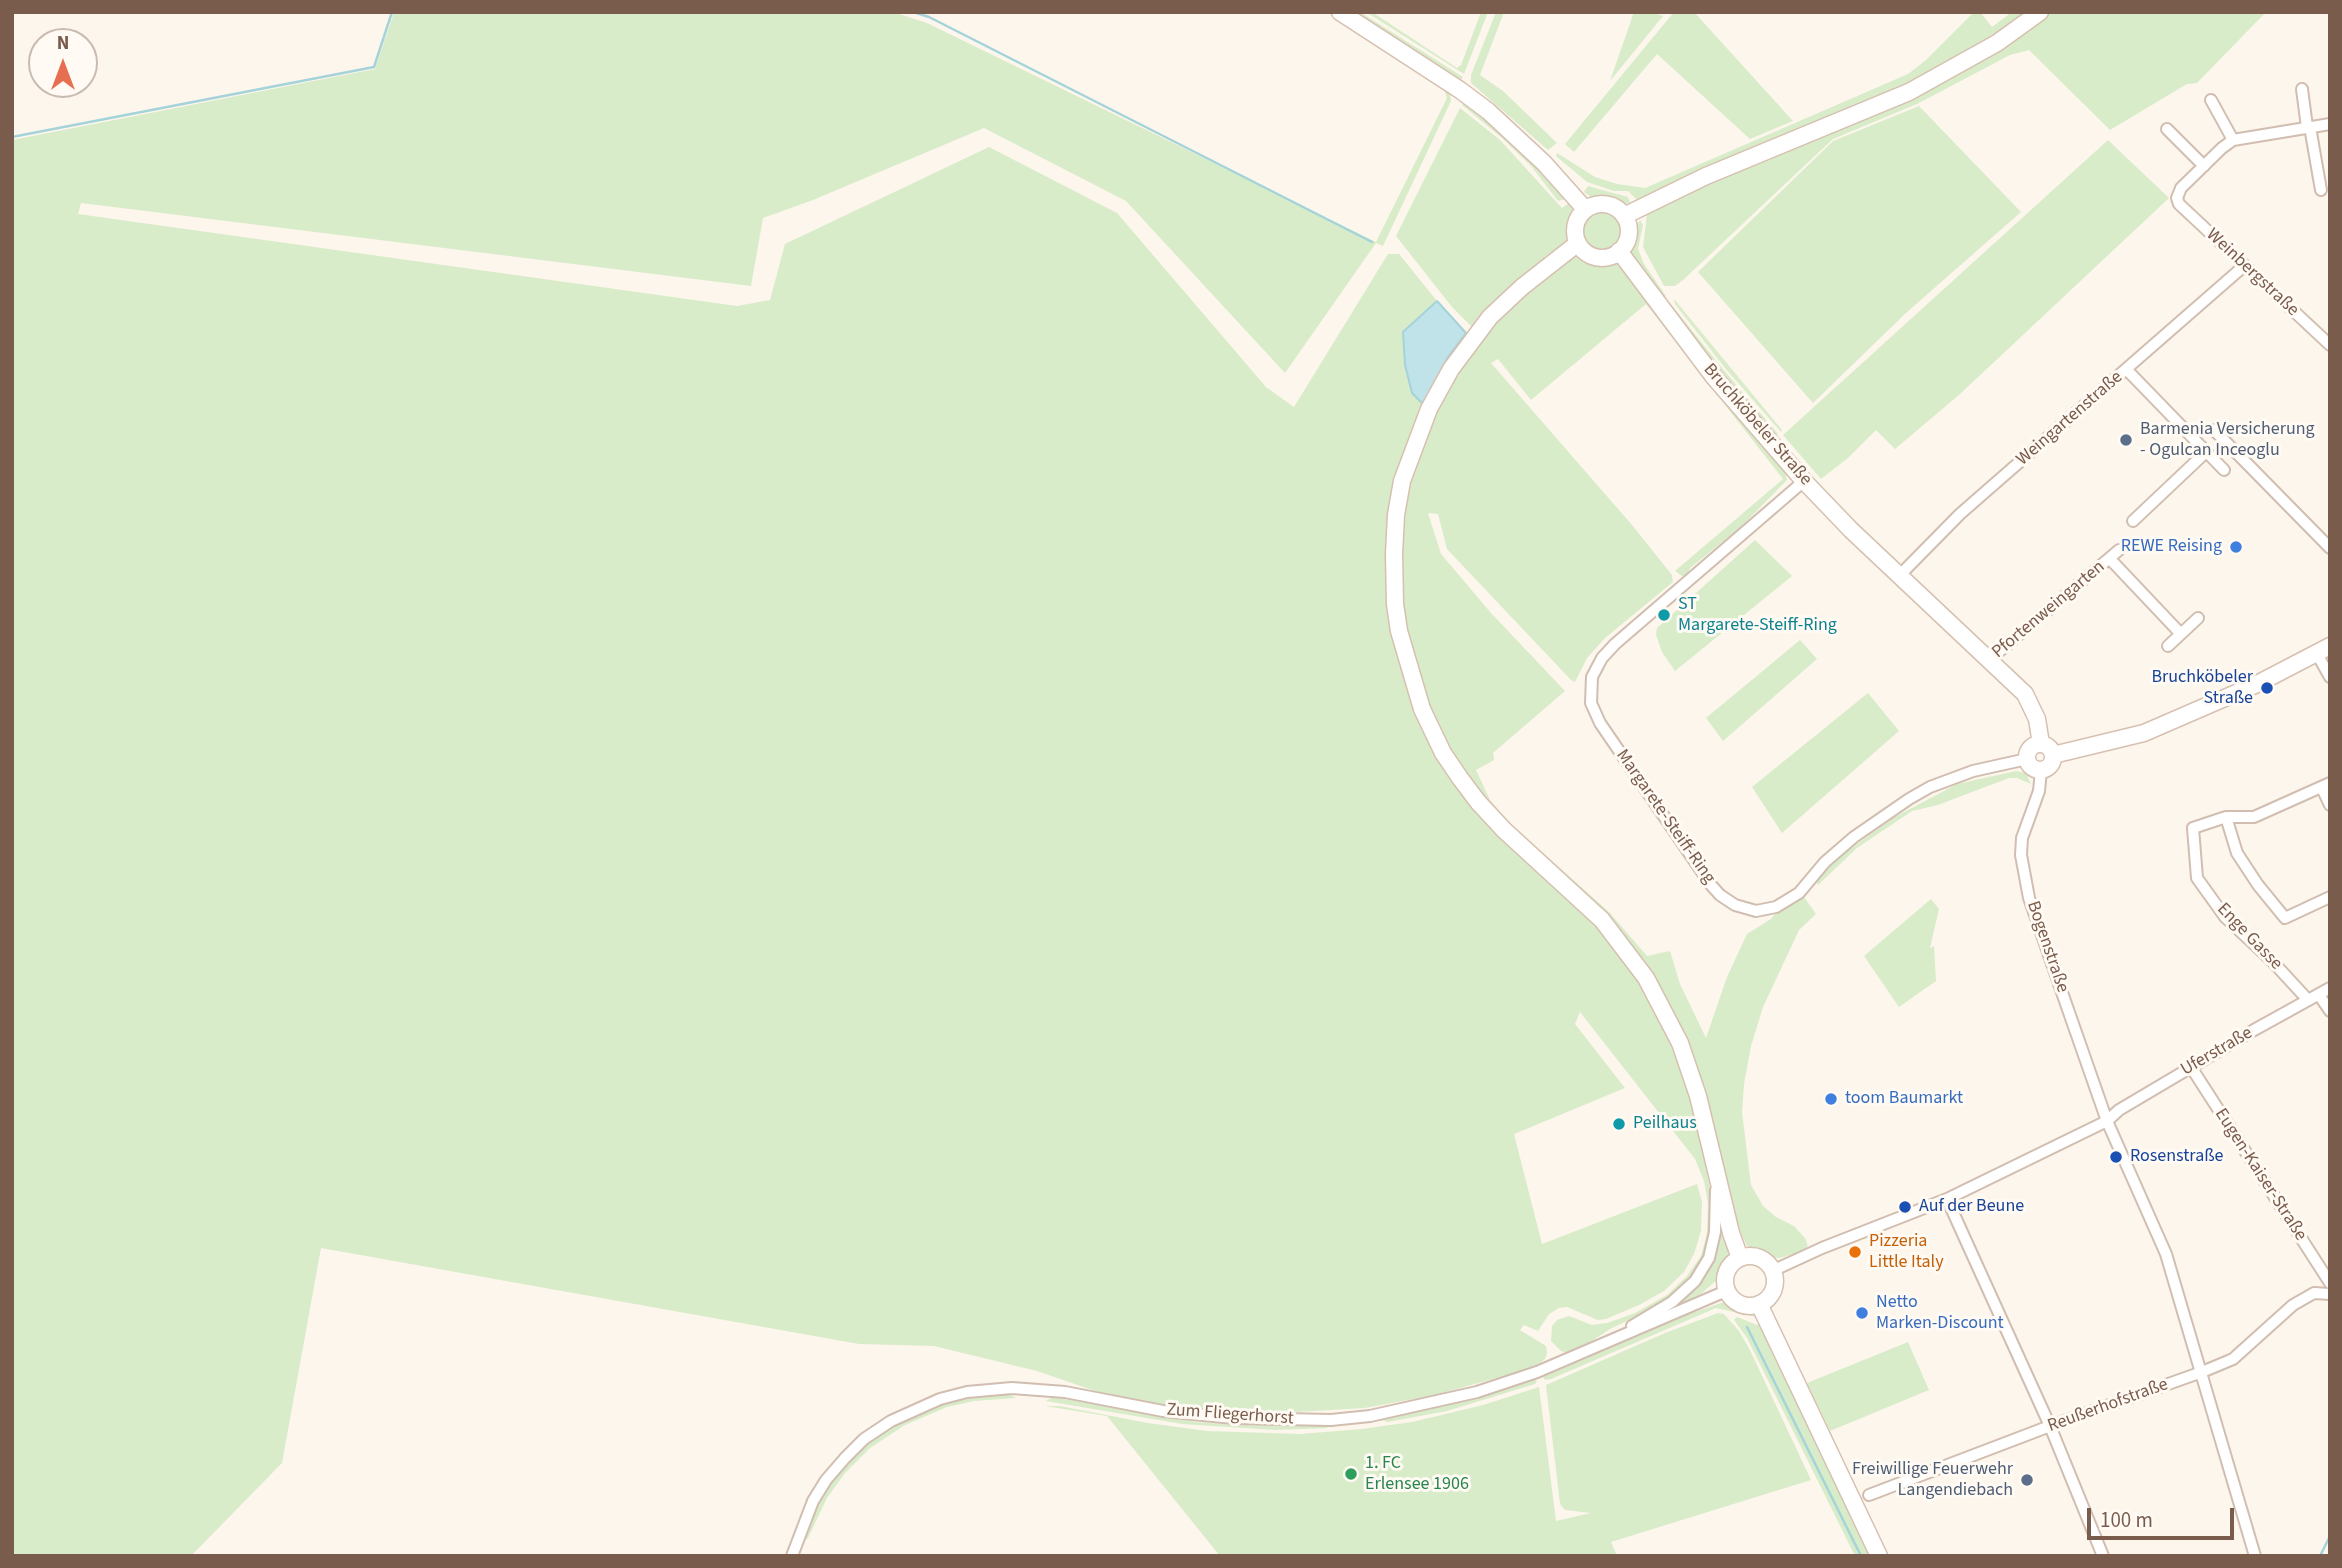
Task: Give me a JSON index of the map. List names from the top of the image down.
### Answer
{
  "streets": {
    "main road": ["Bruchköbeler Straße"],
    "street": [
      "Weinbergstraße",
      "Weingartenstraße",
      "Pfortenweingarten",
      "Margarete-Steiff-Ring",
      "Enge Gasse",
      "Bogenstraße",
      "Uferstraße",
      "Eugen-Kaiser-Straße",
      "Reußerhofstraße",
      "Zum Fliegerhorst"
    ]
  },
  "crossings": [
    ["Weinbergstraße", "Weingartenstraße"],
    ["Weingartenstraße", "Bruchköbeler Straße"],
    ["Bruchköbeler Straße", "Pfortenweingarten"],
    ["Bruchköbeler Straße", "Margarete-Steiff-Ring"],
    ["Bruchköbeler Straße", "Bogenstraße"],
    ["Margarete-Steiff-Ring", "Bogenstraße"],
    ["Enge Gasse", "Uferstraße"],
    ["Bogenstraße", "Uferstraße"],
    ["Uferstraße", "Eugen-Kaiser-Straße"]
  ],
  "places": [
    "Barmenia Versicherung - Ogulcan Inceoglu",
    "REWE Reising",
    "ST Margarete-Steiff-Ring",
    "Bruchköbeler Straße",
    "toom Baumarkt",
    "Peilhaus",
    "Rosenstraße",
    "Auf der Beune",
    "Pizzeria Little Italy",
    "Netto Marken-Discount",
    "1. FC Erlensee 1906",
    "Freiwillige Feuerwehr Langendiebach"
  ],
  "scale_bar": "100 m",
  "north": "top"
}
